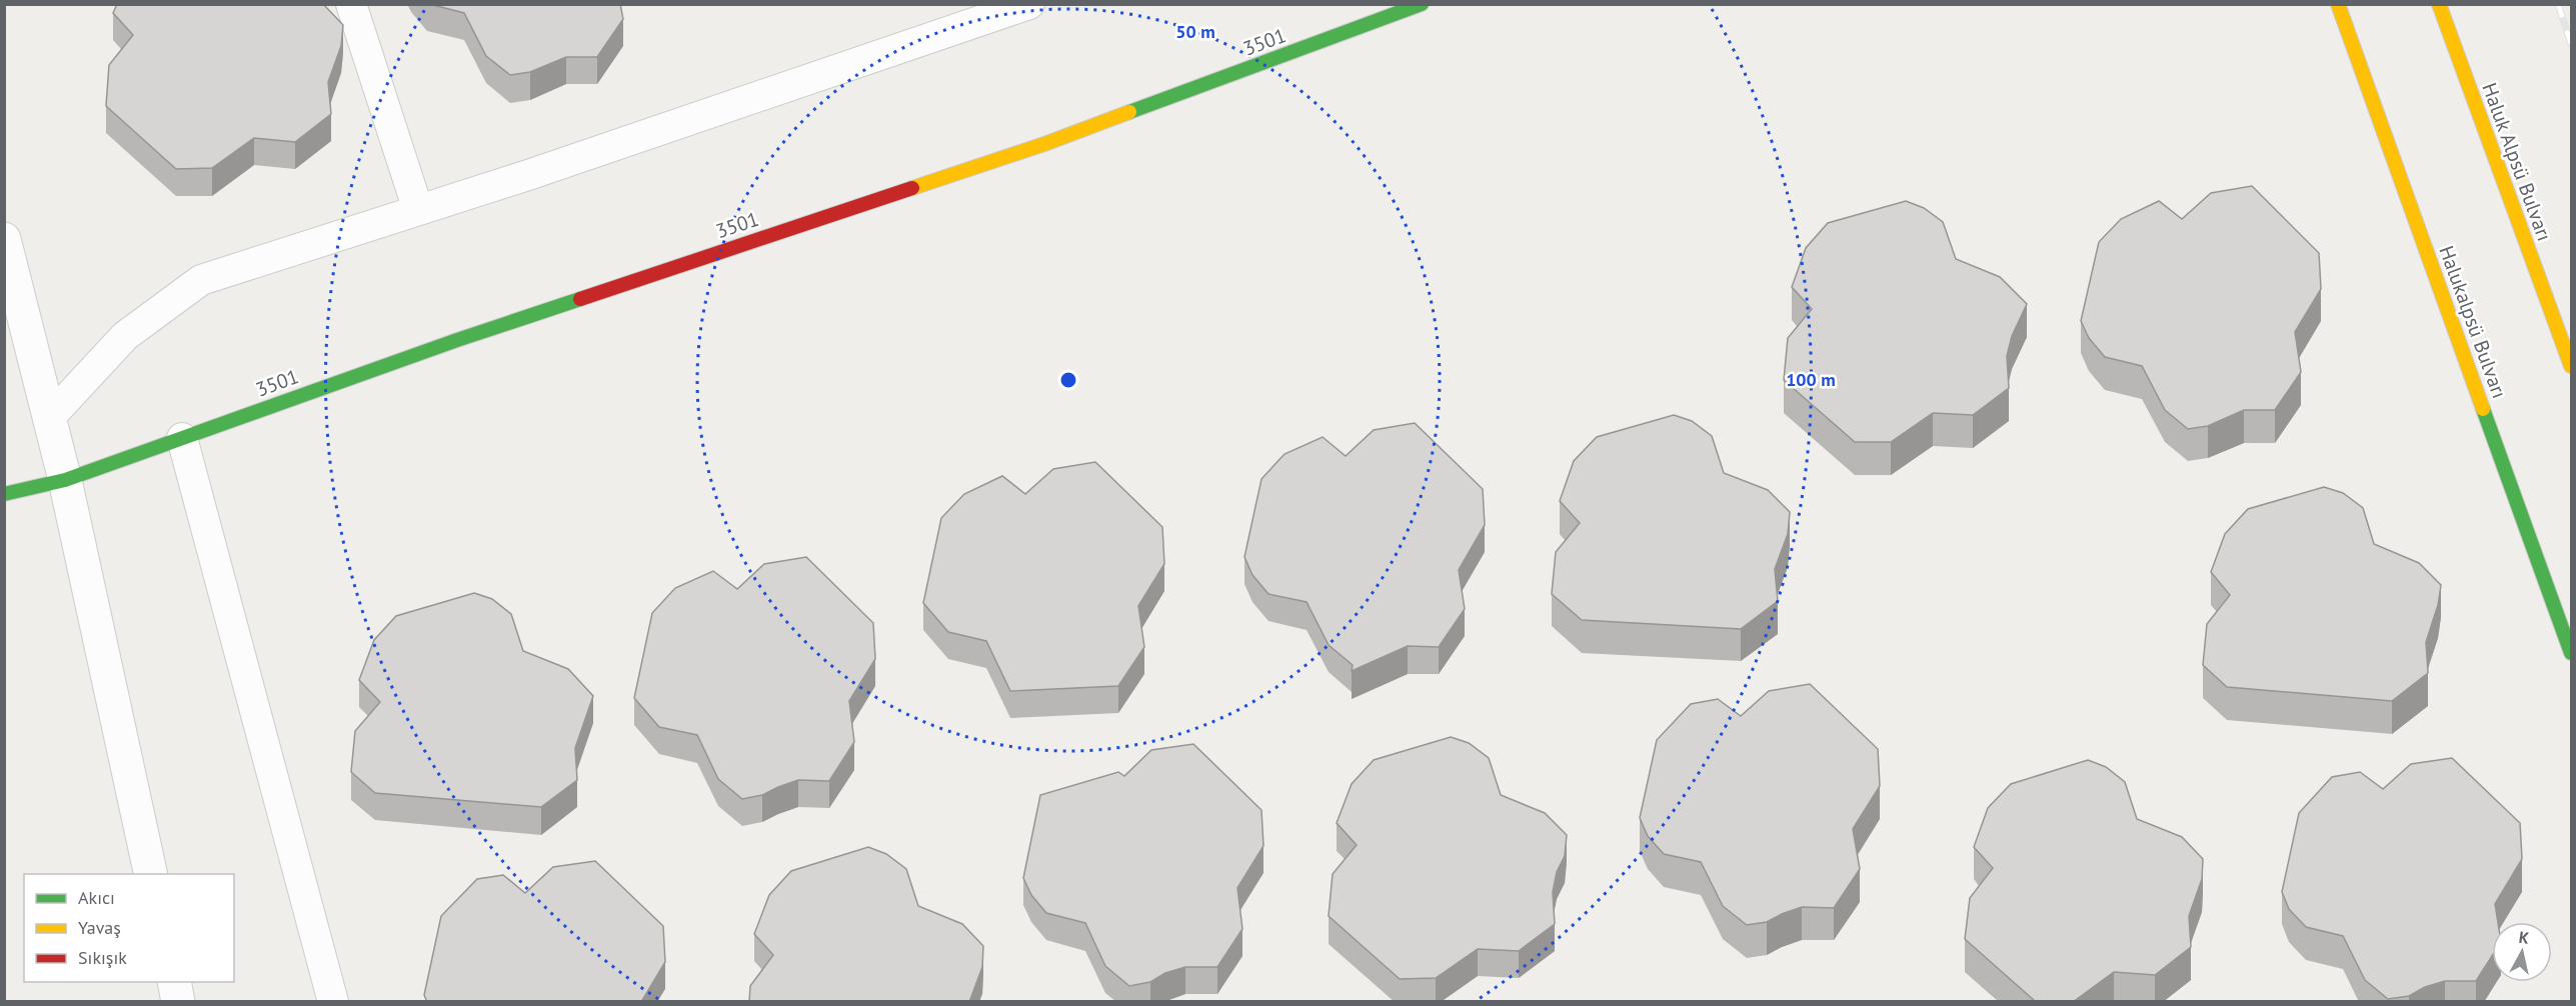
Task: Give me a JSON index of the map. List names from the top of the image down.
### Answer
{
  "streets": {
    "street": ["3501", "Haluk Alpsü Bulvarı", "Halukalpsü Bulvarı"]
  },
  "legend": ["Akıcı", "Yavaş", "Sıkışık"],
  "north": "top",
  "rings": ["50 m", "100 m"]
}
